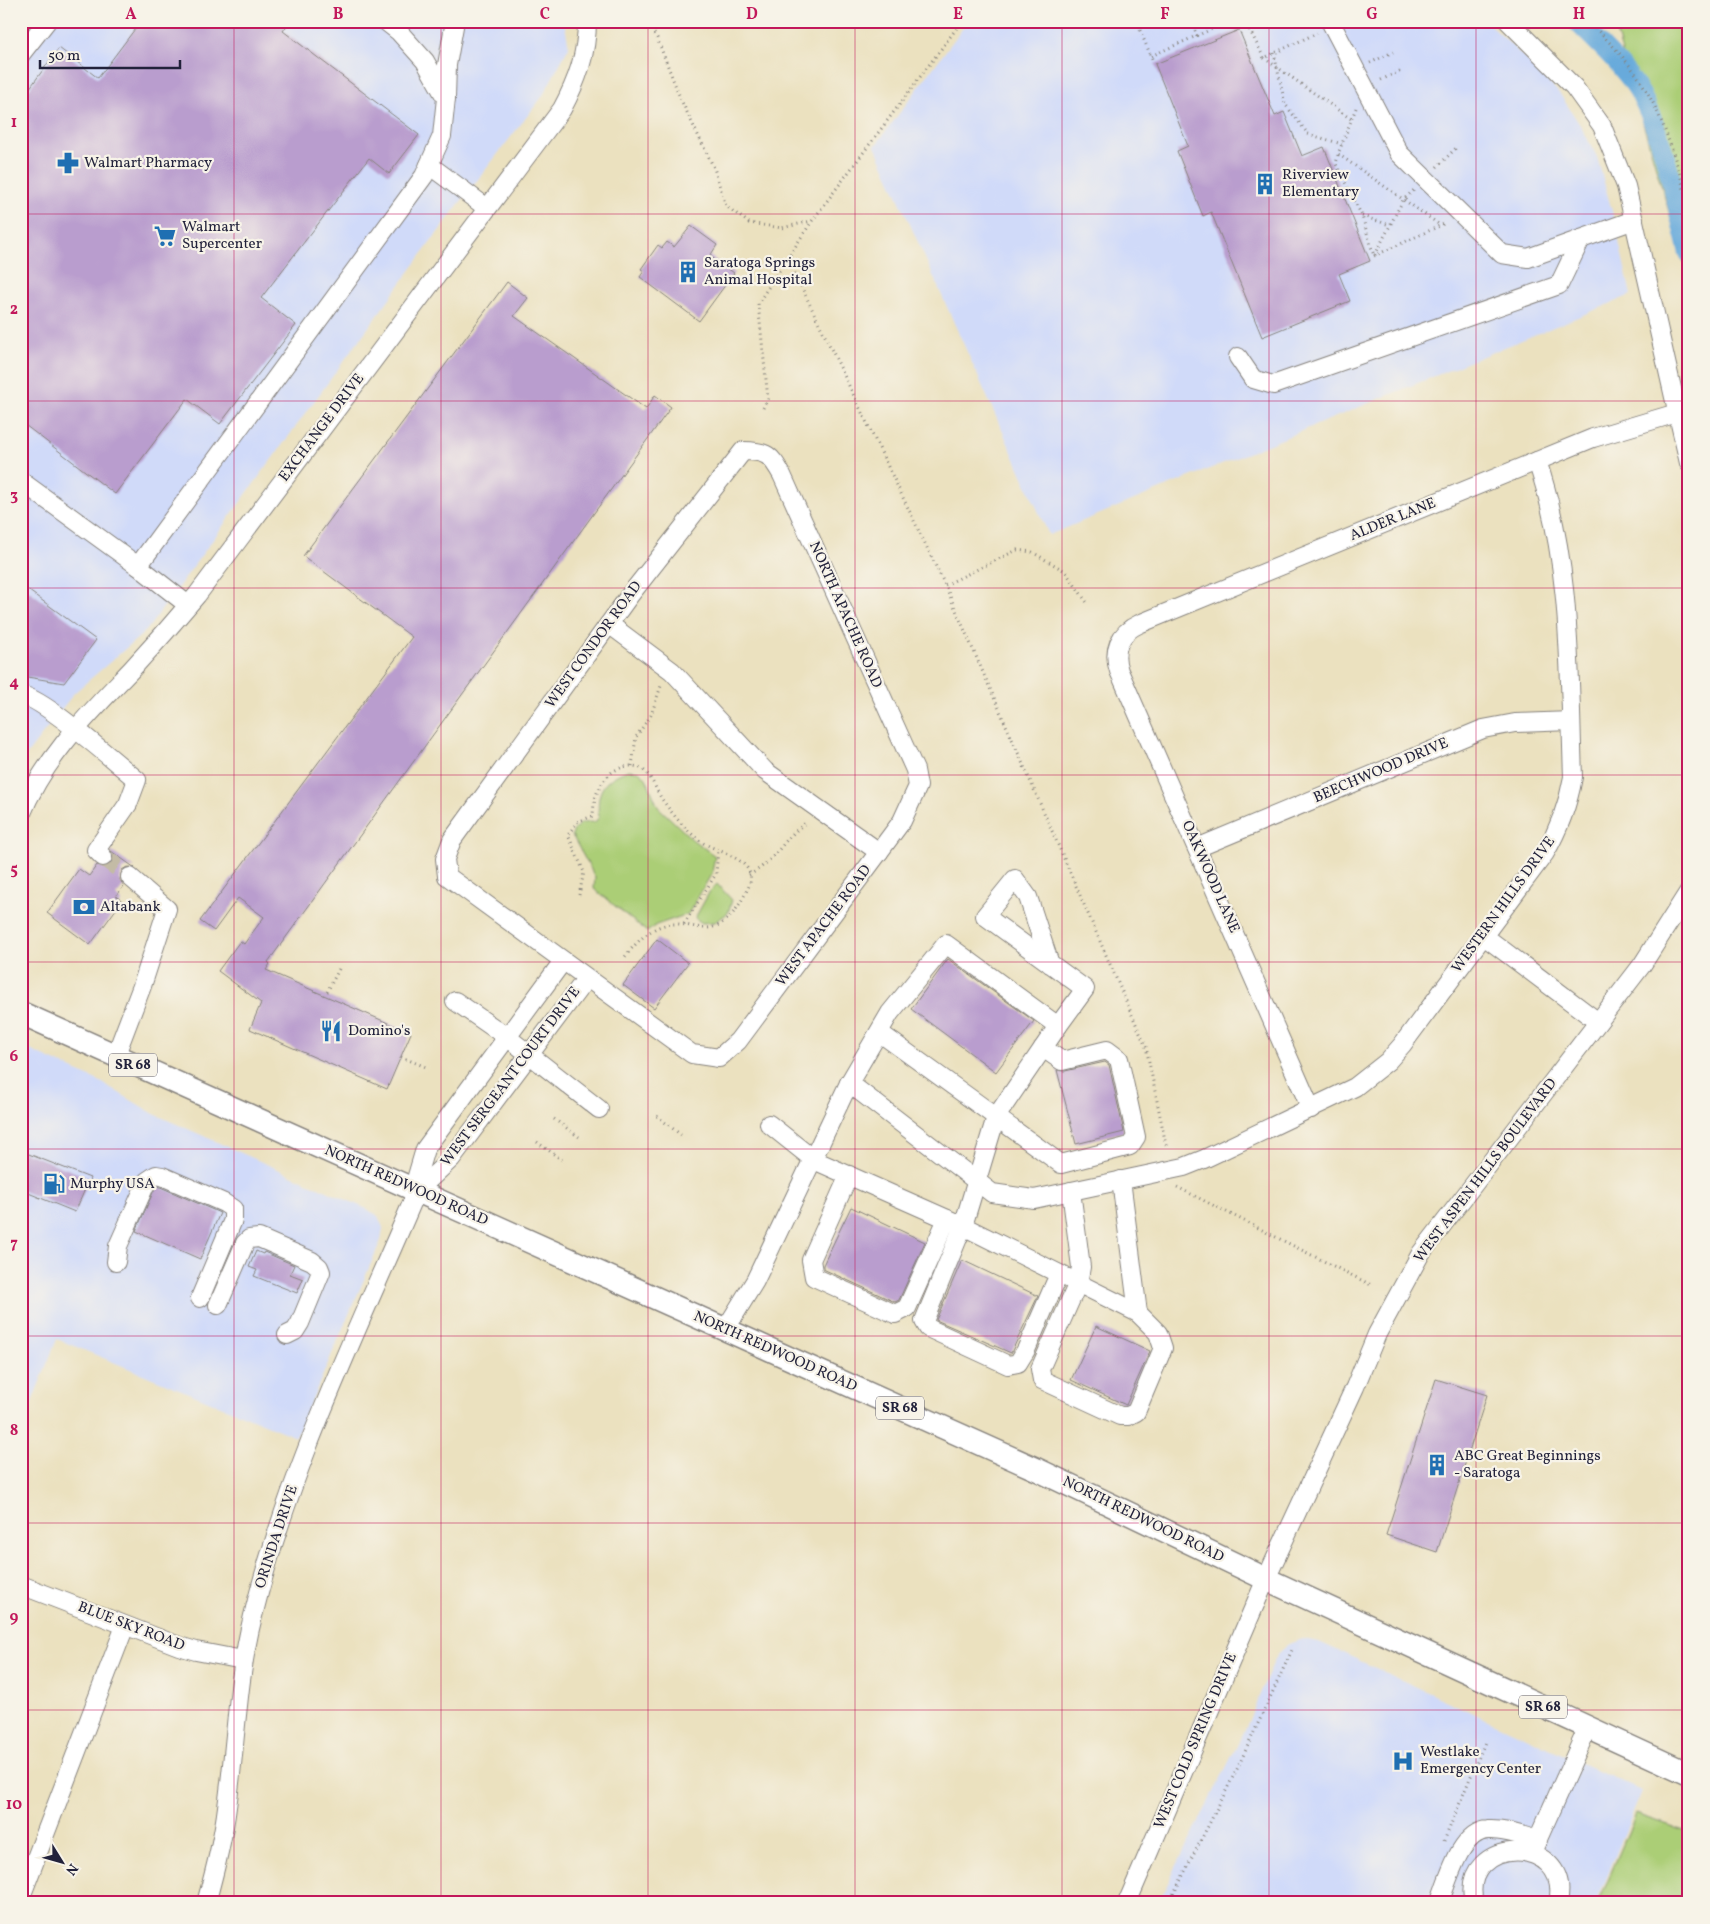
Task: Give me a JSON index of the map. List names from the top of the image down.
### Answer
{
  "streets": {
    "main road": ["SR 68", "NORTH REDWOOD ROAD"],
    "street": [
      "EXCHANGE DRIVE",
      "ALDER LANE",
      "NORTH APACHE ROAD",
      "WEST CONDOR ROAD",
      "BEECHWOOD DRIVE",
      "OAKWOOD LANE",
      "WESTERN HILLS DRIVE",
      "WEST APACHE ROAD",
      "WEST SERGEANT COURT DRIVE",
      "WEST ASPEN HILLS BOULEVARD",
      "ORINDA DRIVE",
      "BLUE SKY ROAD",
      "WEST COLD SPRING DRIVE"
    ]
  },
  "crossings": [
    ["ALDER LANE", "OAKWOOD LANE"],
    ["ALDER LANE", "WESTERN HILLS DRIVE"],
    ["NORTH APACHE ROAD", "WEST CONDOR ROAD"],
    ["NORTH APACHE ROAD", "WEST APACHE ROAD"],
    ["WEST CONDOR ROAD", "WEST SERGEANT COURT DRIVE"],
    ["BEECHWOOD DRIVE", "OAKWOOD LANE"],
    ["BEECHWOOD DRIVE", "WESTERN HILLS DRIVE"],
    ["OAKWOOD LANE", "WESTERN HILLS DRIVE"],
    ["WEST APACHE ROAD", "WEST SERGEANT COURT DRIVE"],
    ["WEST SERGEANT COURT DRIVE", "NORTH REDWOOD ROAD"],
    ["WEST SERGEANT COURT DRIVE", "ORINDA DRIVE"],
    ["WEST ASPEN HILLS BOULEVARD", "NORTH REDWOOD ROAD"],
    ["WEST ASPEN HILLS BOULEVARD", "WEST COLD SPRING DRIVE"],
    ["NORTH REDWOOD ROAD", "ORINDA DRIVE"],
    ["NORTH REDWOOD ROAD", "WEST COLD SPRING DRIVE"],
    ["ORINDA DRIVE", "BLUE SKY ROAD"]
  ],
  "places": {
    "pharmacy": ["Walmart Pharmacy"],
    "building": ["Riverview Elementary", "Saratoga Springs Animal Hospital", "ABC Great Beginnings - Saratoga"],
    "supermarket": ["Walmart Supercenter"],
    "bank": ["Altabank"],
    "restaurant": ["Domino's"],
    "fuel station": ["Murphy USA"],
    "hospital": ["Westlake Emergency Center"]
  },
  "scale_bar": "50 m",
  "north": "bottom right",
  "grid": {
    "columns": [
      "A",
      "B",
      "C",
      "D",
      "E",
      "F",
      "G",
      "H"
    ],
    "rows": [
      "1",
      "2",
      "3",
      "4",
      "5",
      "6",
      "7",
      "8",
      "9",
      "10"
    ]
  }
}
